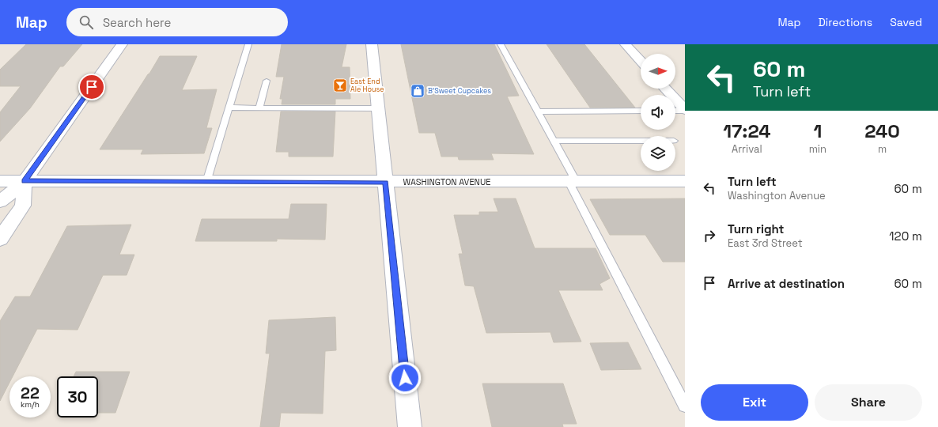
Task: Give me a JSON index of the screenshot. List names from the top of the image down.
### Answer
{
  "streets": {
    "street": ["WASHINGTON AVENUE"]
  },
  "places": {
    "bar": ["East End Ale House"],
    "shop": ["B'Sweet Cupcakes"]
  },
  "north": "right",
  "page": {
    "header": "Map",
    "search": "Search here",
    "nav": ["Map", "Directions", "Saved"],
    "turn": ["60 m", "Turn left"],
    "eta": [
      "17:24",
      "Arrival",
      "1",
      "min",
      "240",
      "m"
    ],
    "list": [
      {
        "name": "Turn left",
        "note": "Washington Avenue",
        "value": "60 m"
      },
      {
        "name": "Turn right",
        "note": "East 3rd Street",
        "value": "120 m"
      },
      {
        "name": "Arrive at destination",
        "value": "60 m"
      }
    ],
    "speed": "22 km/h",
    "limit": "30",
    "buttons": ["Exit", "Share"]
  }
}
